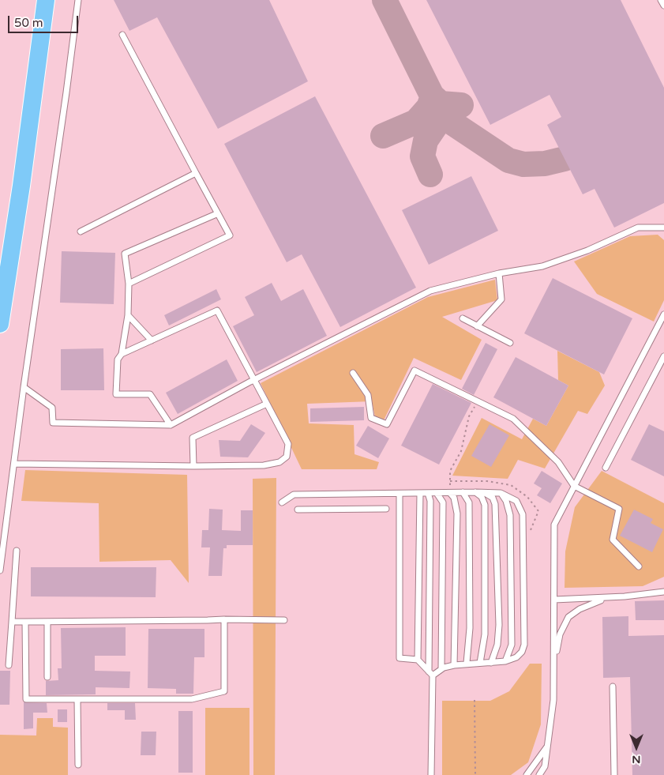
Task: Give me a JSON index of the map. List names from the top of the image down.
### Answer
{
  "scale_bar": "50 m",
  "north": "bottom"
}
